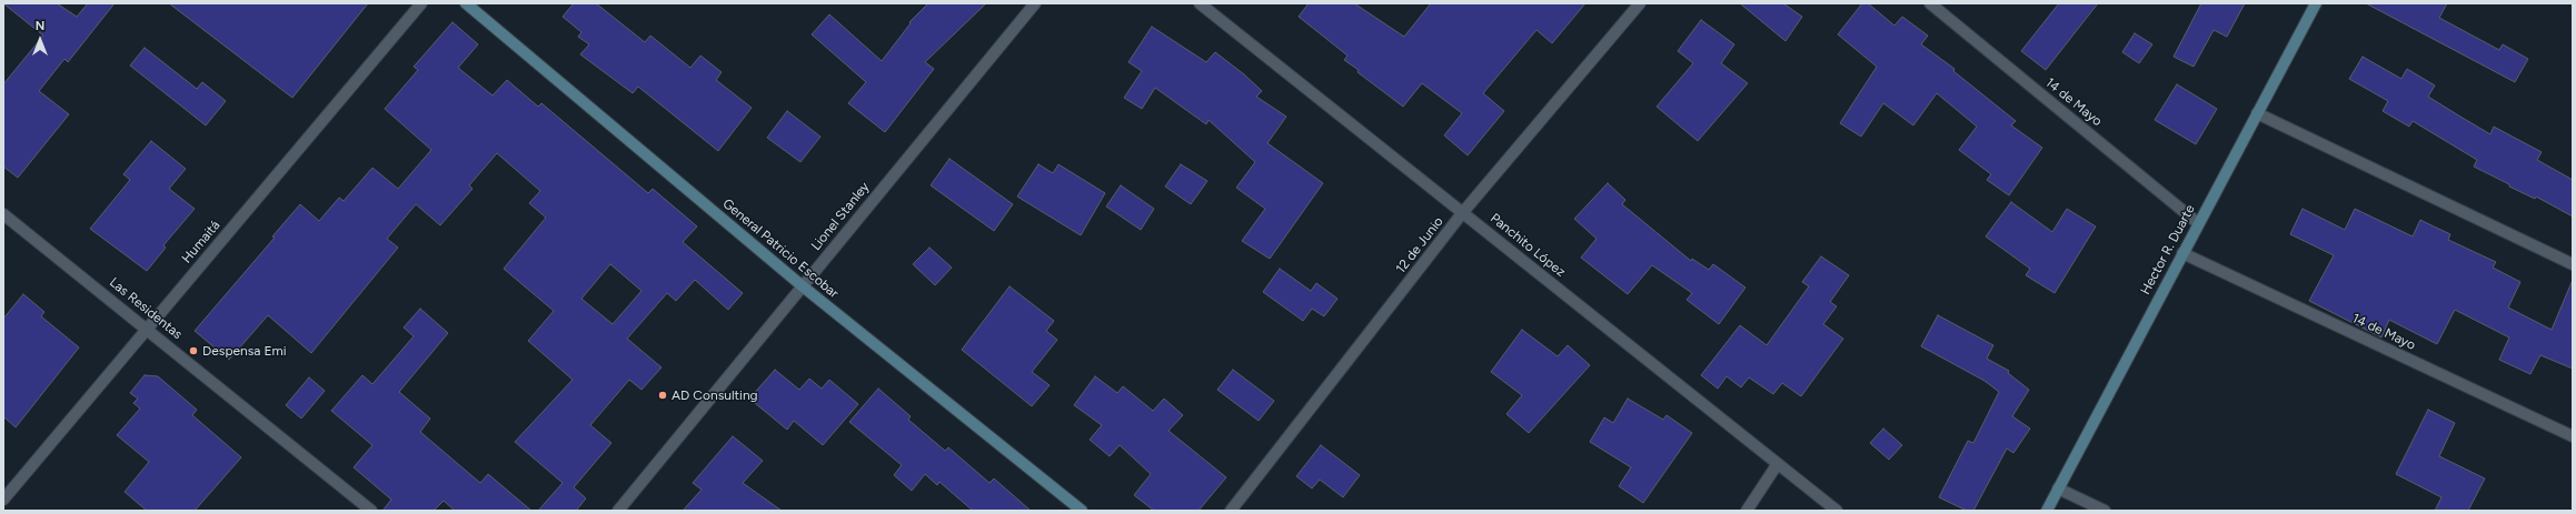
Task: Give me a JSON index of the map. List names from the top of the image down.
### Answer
{
  "streets": {
    "street": [
      "14 de Mayo",
      "Lionel Stanley",
      "Humaitá",
      "12 de Junio",
      "Panchito López",
      "General Patricio Escobar",
      "Hector R. Duarte",
      "Las Residentas"
    ]
  },
  "crossings": [
    ["14 de Mayo", "Hector R. Duarte"],
    ["Lionel Stanley", "General Patricio Escobar"],
    ["Humaitá", "Las Residentas"],
    ["12 de Junio", "Panchito López"]
  ],
  "places": ["Despensa Emi", "AD Consulting"],
  "north": "top"
}
